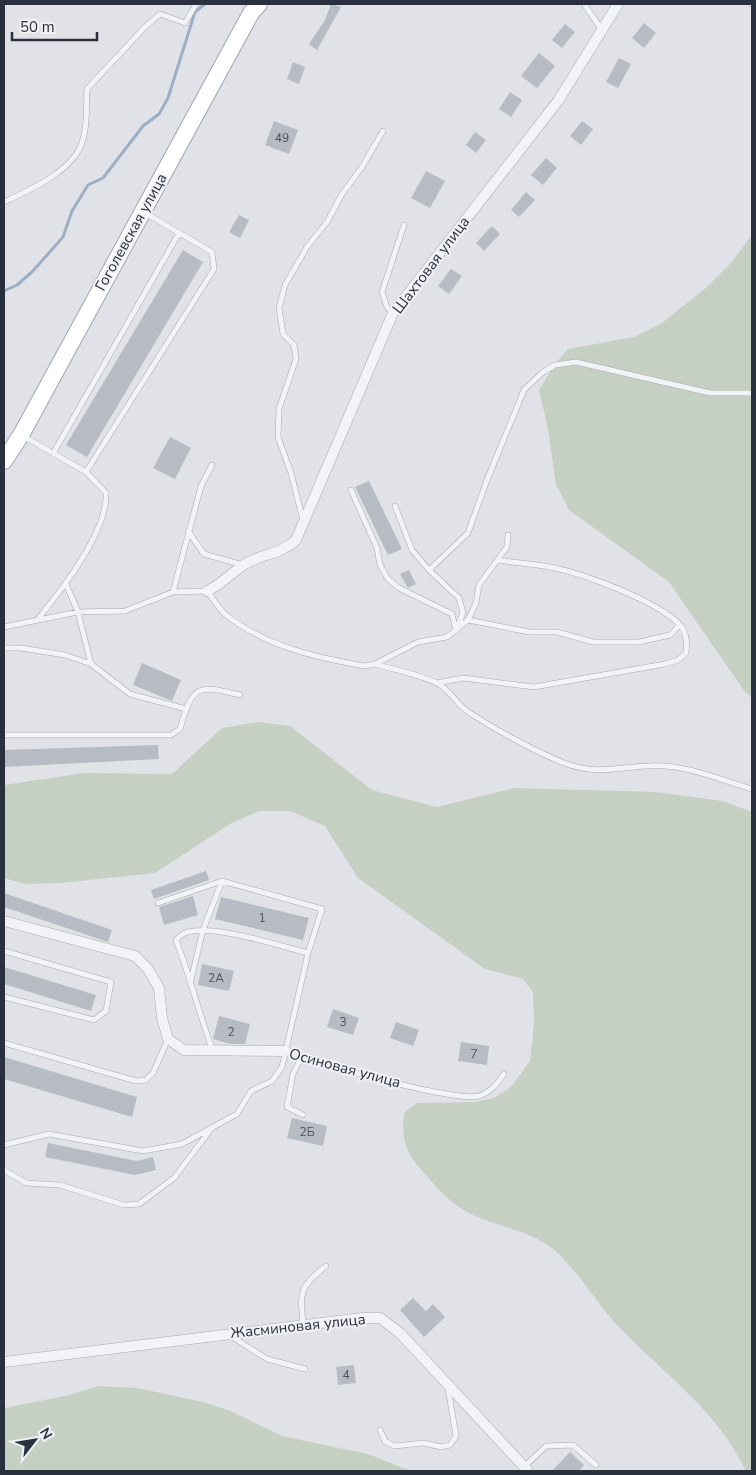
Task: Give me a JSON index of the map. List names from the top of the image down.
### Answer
{
  "streets": {
    "main road": ["Гоголевская улица"],
    "street": ["Шахтовая улица", "Осиновая улица", "Жасминовая улица"]
  },
  "house_numbers": [
    "49",
    "1",
    "2А",
    "3",
    "2",
    "7",
    "2Б",
    "4"
  ],
  "scale_bar": "50 m",
  "north": "top right"
}
